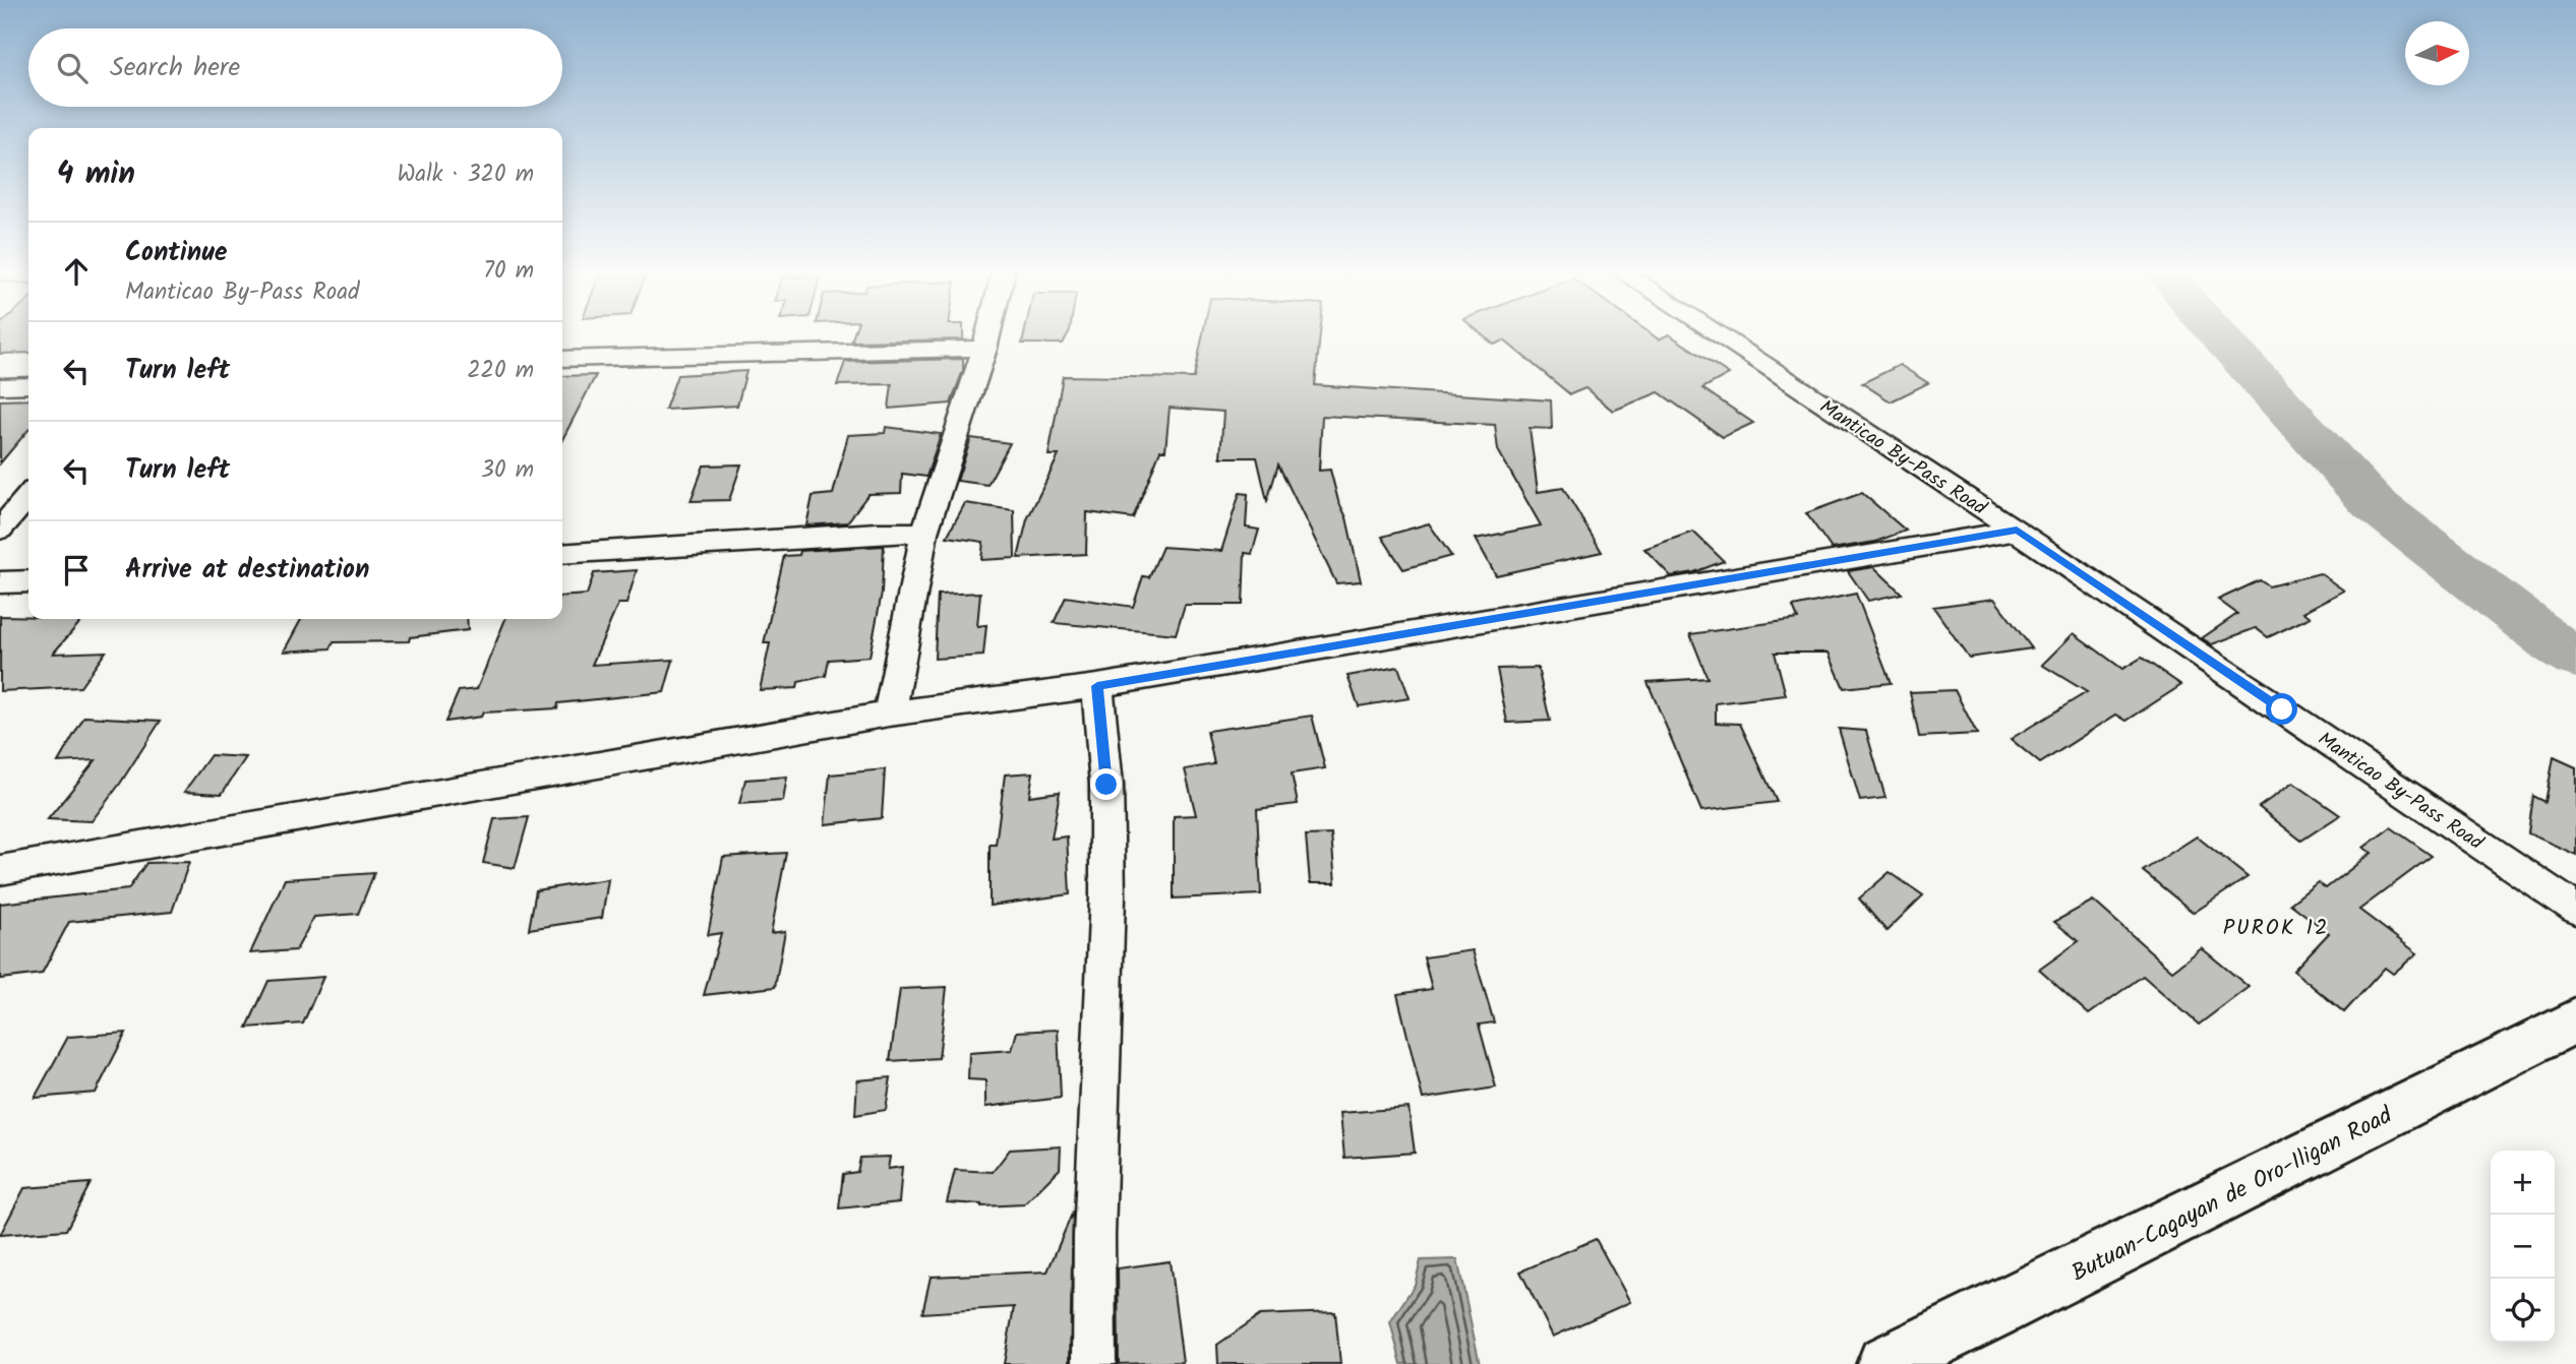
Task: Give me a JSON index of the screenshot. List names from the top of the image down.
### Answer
{
  "streets": {
    "highway": ["Butuan-Cagayan de Oro-Iligan Road"],
    "street": ["Manticao By-Pass Road"]
  },
  "districts": ["PUROK 12"],
  "north": "right",
  "page": {
    "search": "Search here",
    "heading": ["4 min", "Walk · 320 m"],
    "list": [
      ["Continue", "Manticao By-Pass Road", "70 m"],
      ["Turn left", "220 m"],
      ["Turn left", "30 m"],
      "Arrive at destination"
    ],
    "map_buttons": ["+", "−"]
  }
}
